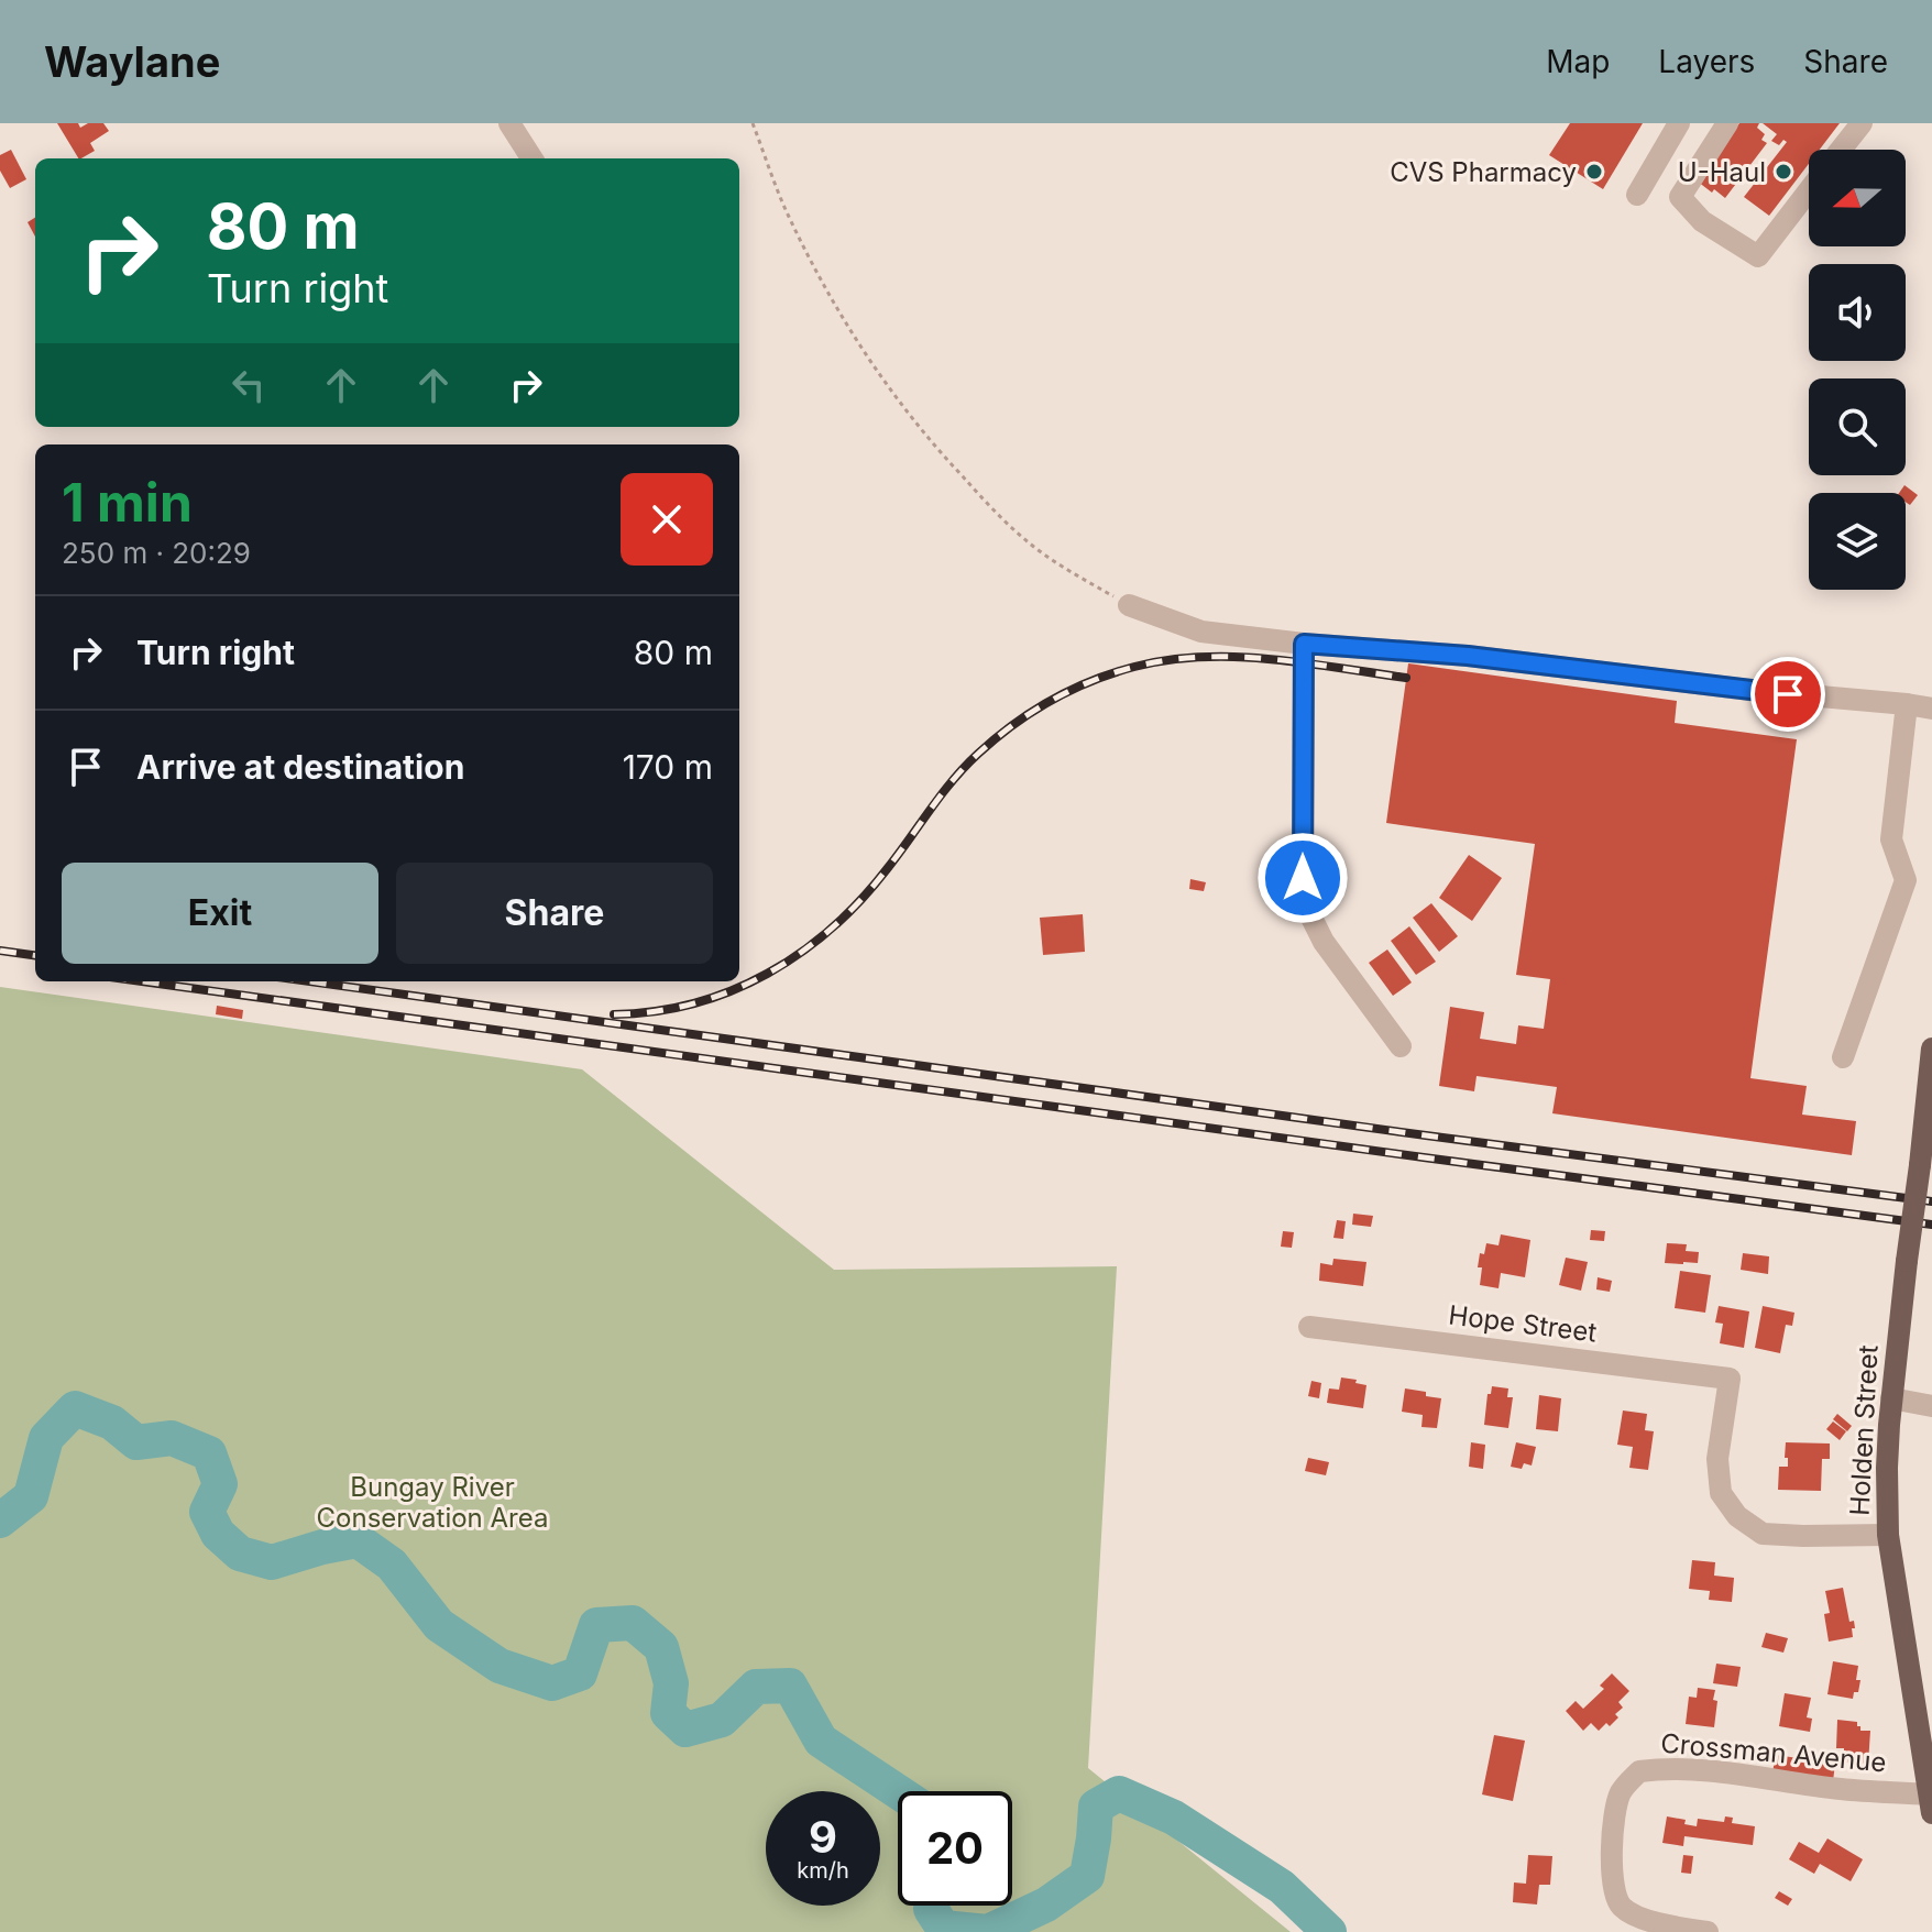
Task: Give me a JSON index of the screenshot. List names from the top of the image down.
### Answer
{
  "streets": {
    "main road": ["Holden Street"],
    "street": ["Hope Street", "Crossman Avenue"]
  },
  "crossings": [
    ["Hope Street", "Holden Street"],
    ["Holden Street", "Crossman Avenue"]
  ],
  "parks": ["Bungay River Conservation Area"],
  "places": ["CVS Pharmacy", "U-Haul"],
  "north": "left",
  "page": {
    "header": "Waylane",
    "nav": ["Map", "Layers", "Share"],
    "turn": ["80 m", "Turn right"],
    "heading": ["1 min", "250 m · 20:29"],
    "list": [
      {
        "name": "Turn right",
        "value": "80 m"
      },
      {
        "name": "Arrive at destination",
        "value": "170 m"
      }
    ],
    "buttons": ["Exit", "Share"],
    "speed": "9 km/h",
    "limit": "20"
  }
}
